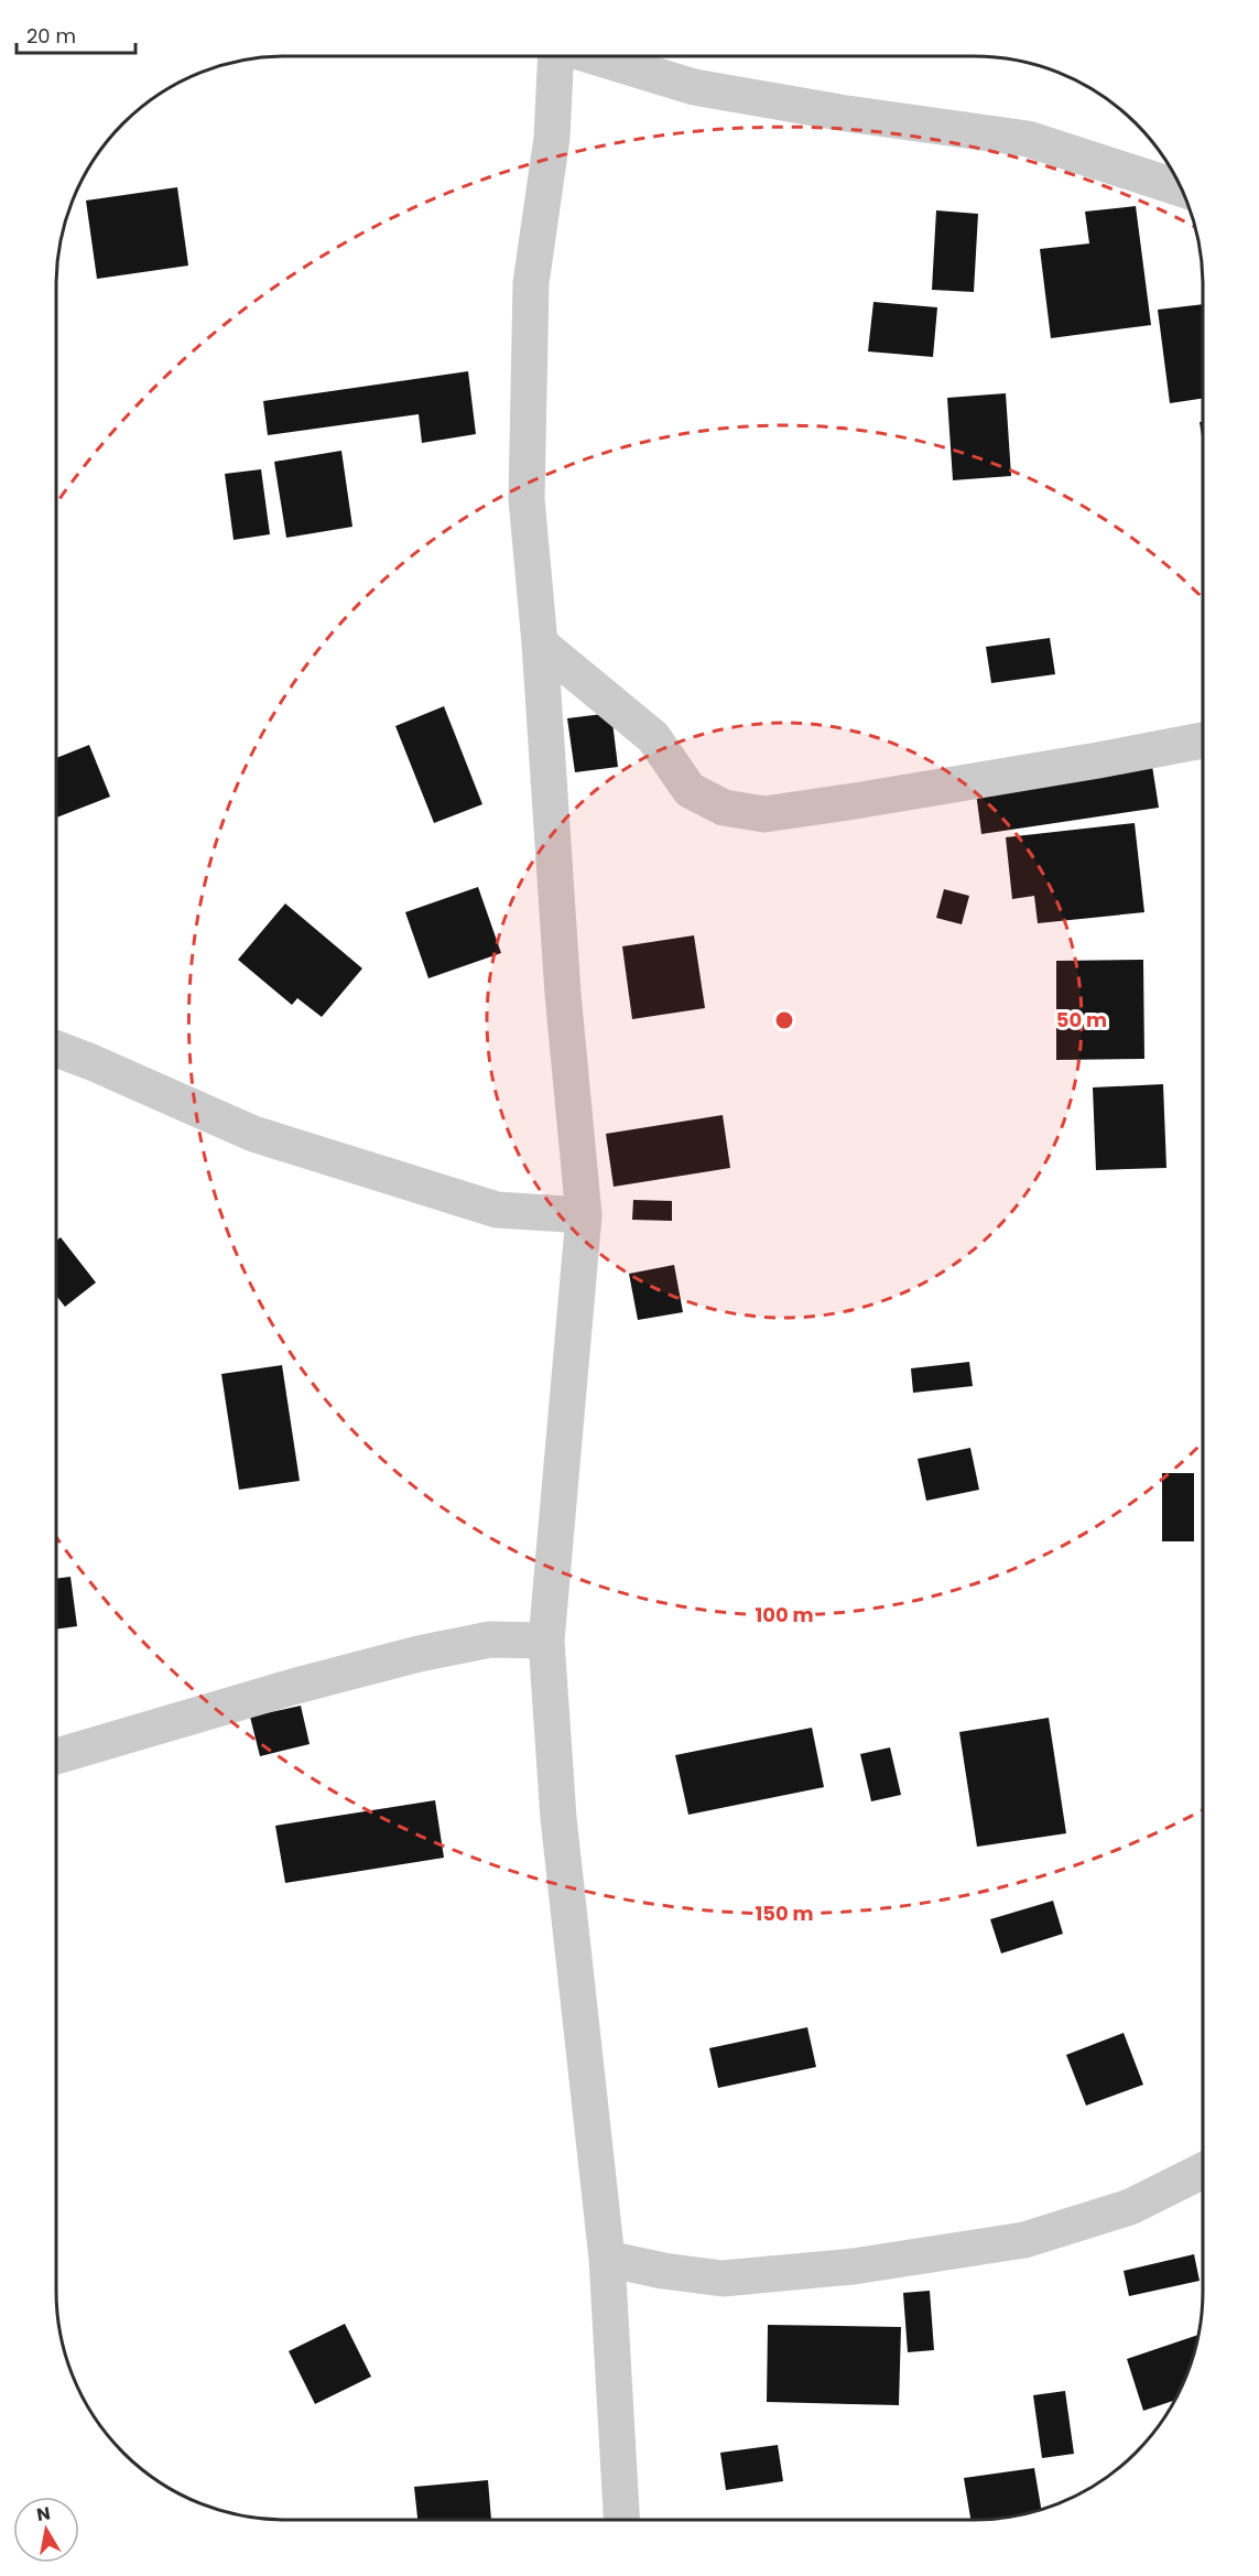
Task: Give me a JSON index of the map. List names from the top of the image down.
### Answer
{
  "scale_bar": "20 m",
  "north": "top",
  "rings": ["50 m", "100 m", "150 m"]
}
